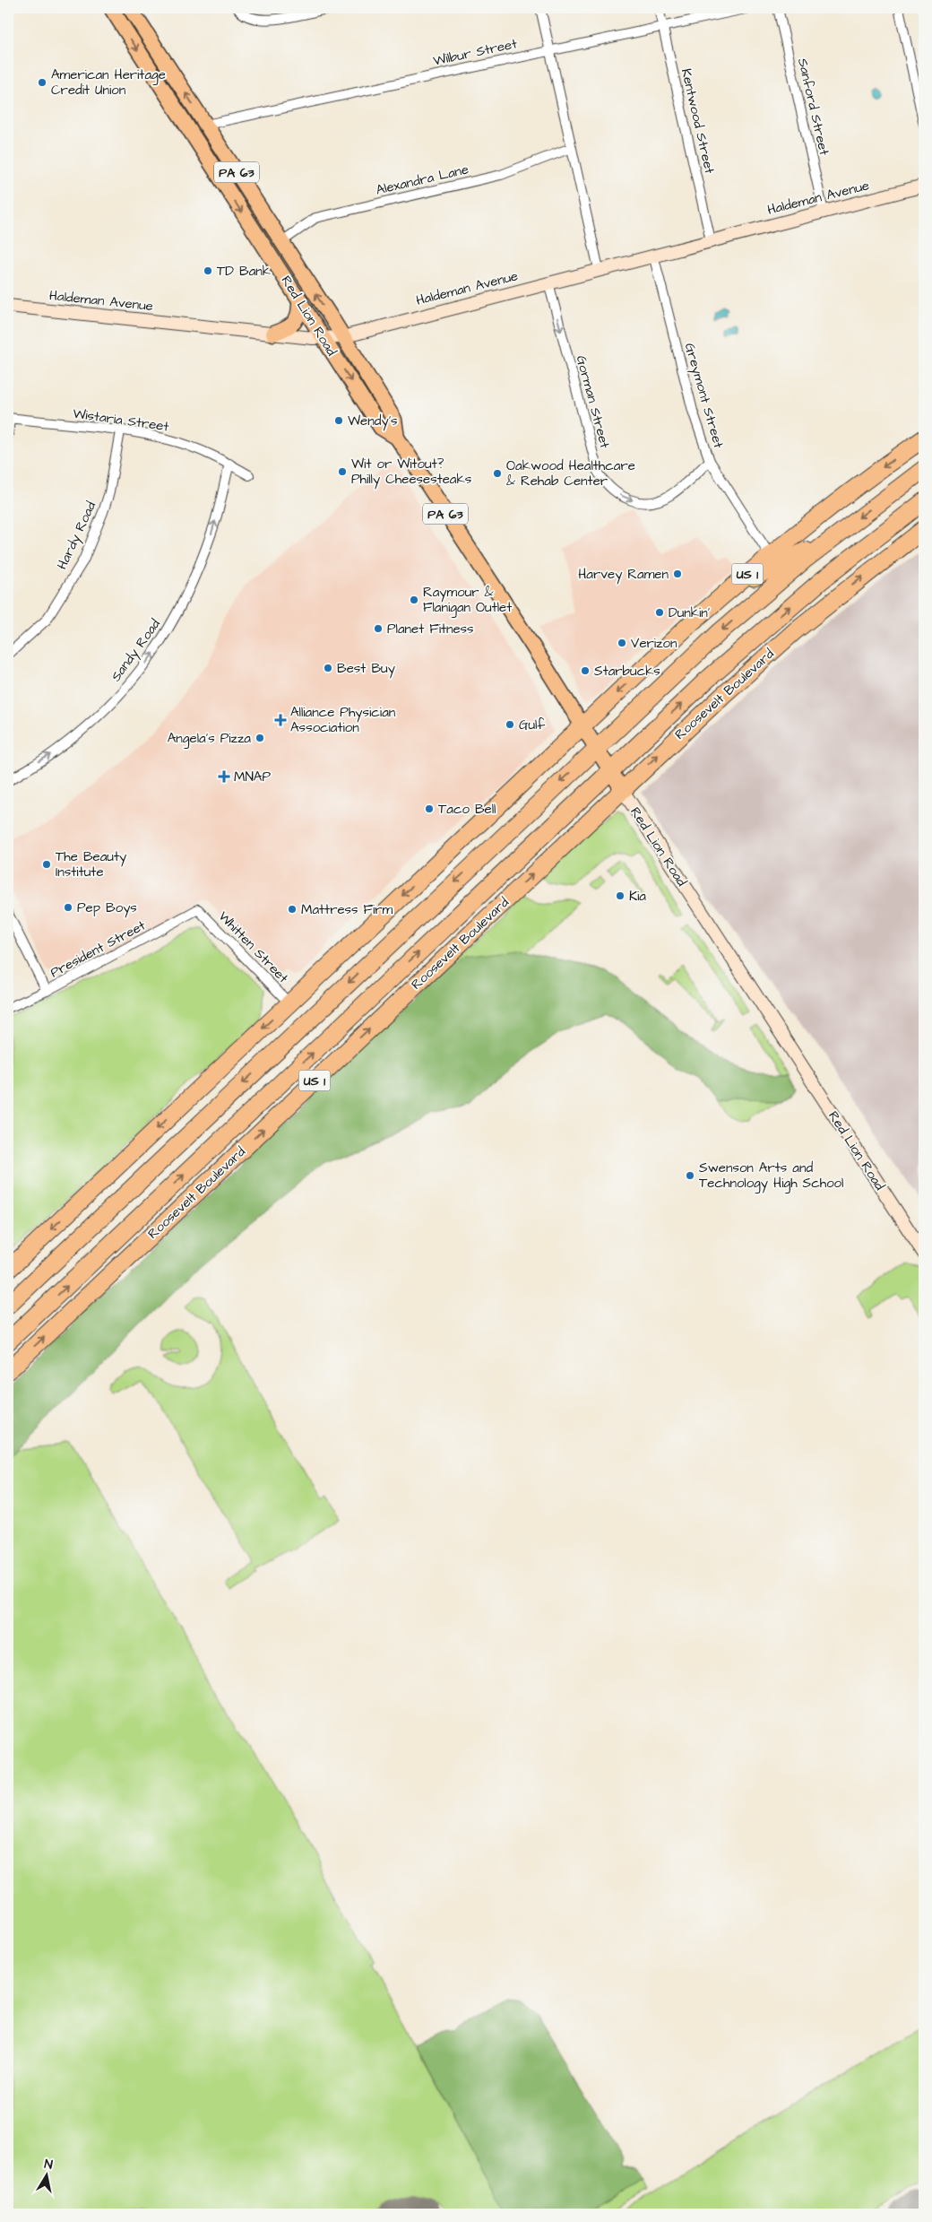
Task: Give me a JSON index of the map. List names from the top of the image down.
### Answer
{
  "streets": {
    "highway": ["US 1", "Roosevelt Boulevard"],
    "main road": ["PA 63", "Haldeman Avenue", "Red Lion Road"],
    "street": [
      "Wilbur Street",
      "Sanford Street",
      "Kentwood Street",
      "Alexandra Lane",
      "Greymont Street",
      "Gorman Street",
      "Wistaria Street",
      "Hardy Road",
      "Sandy Road",
      "Whitten Street",
      "President Street"
    ]
  },
  "crossings": [
    ["Wilbur Street", "Kentwood Street"],
    ["Wilbur Street", "Red Lion Road"],
    ["Sanford Street", "Haldeman Avenue"],
    ["Kentwood Street", "Haldeman Avenue"],
    ["Alexandra Lane", "Red Lion Road"],
    ["Haldeman Avenue", "Red Lion Road"],
    ["Haldeman Avenue", "Greymont Street"],
    ["Haldeman Avenue", "Gorman Street"],
    ["Red Lion Road", "US 1"],
    ["Red Lion Road", "Roosevelt Boulevard"],
    ["Greymont Street", "Gorman Street"],
    ["Greymont Street", "US 1"],
    ["Wistaria Street", "Hardy Road"],
    ["Wistaria Street", "Sandy Road"],
    ["US 1", "Whitten Street"],
    ["Whitten Street", "President Street"]
  ],
  "one_way": ["Sandy Road"],
  "places": {
    "other": [
      "American Heritage Credit Union",
      "TD Bank",
      "Wendy's",
      "Wit or Witout? Philly Cheesesteaks",
      "Oakwood Healthcare & Rehab Center",
      "Harvey Ramen",
      "Raymour & Flanigan Outlet",
      "Dunkin'",
      "Planet Fitness",
      "Verizon",
      "Best Buy",
      "Starbucks",
      "Gulf",
      "Angela's Pizza",
      "Taco Bell",
      "The Beauty Institute",
      "Kia",
      "Pep Boys",
      "Mattress Firm",
      "Swenson Arts and Technology High School"
    ],
    "health": ["Alliance Physician Association", "MNAP"]
  },
  "north": "top"
}
